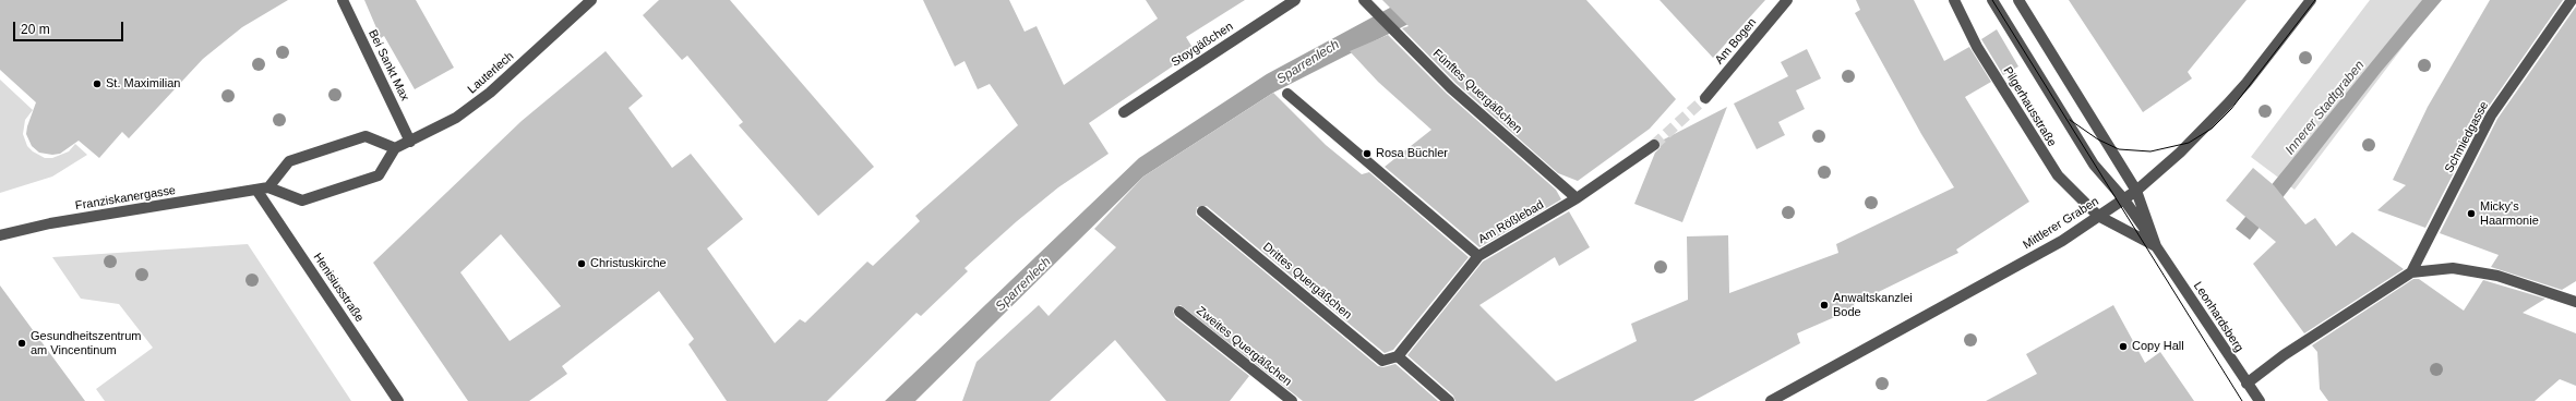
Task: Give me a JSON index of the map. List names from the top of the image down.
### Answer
{
  "streets": {
    "street": [
      "Am Bogen",
      "Stoygäßchen",
      "Bei Sankt Max",
      "Lauterlech",
      "Fünftes Quergäßchen",
      "Pilgerhausstraße",
      "Schmiedgasse",
      "Franziskanergasse",
      "Am Rößlebad",
      "Mittlerer Graben",
      "Drittes Quergäßchen",
      "Henisiusstraße",
      "Leonhardsberg",
      "Zweites Quergäßchen"
    ]
  },
  "crossings": [
    ["Bei Sankt Max", "Lauterlech"],
    ["Fünftes Quergäßchen", "Am Rößlebad"],
    ["Pilgerhausstraße", "Mittlerer Graben"],
    ["Pilgerhausstraße", "Leonhardsberg"],
    ["Franziskanergasse", "Henisiusstraße"],
    ["Am Rößlebad", "Drittes Quergäßchen"],
    ["Mittlerer Graben", "Leonhardsberg"]
  ],
  "water": ["Sparrenlech", "Innerer Stadtgraben"],
  "places": [
    "St. Maximilian",
    "Rosa Büchler",
    "Micky's Haarmonie",
    "Christuskirche",
    "Anwaltskanzlei Bode",
    "Gesundheitszentrum am Vincentinum",
    "Copy Hall"
  ],
  "scale_bar": "20 m"
}
